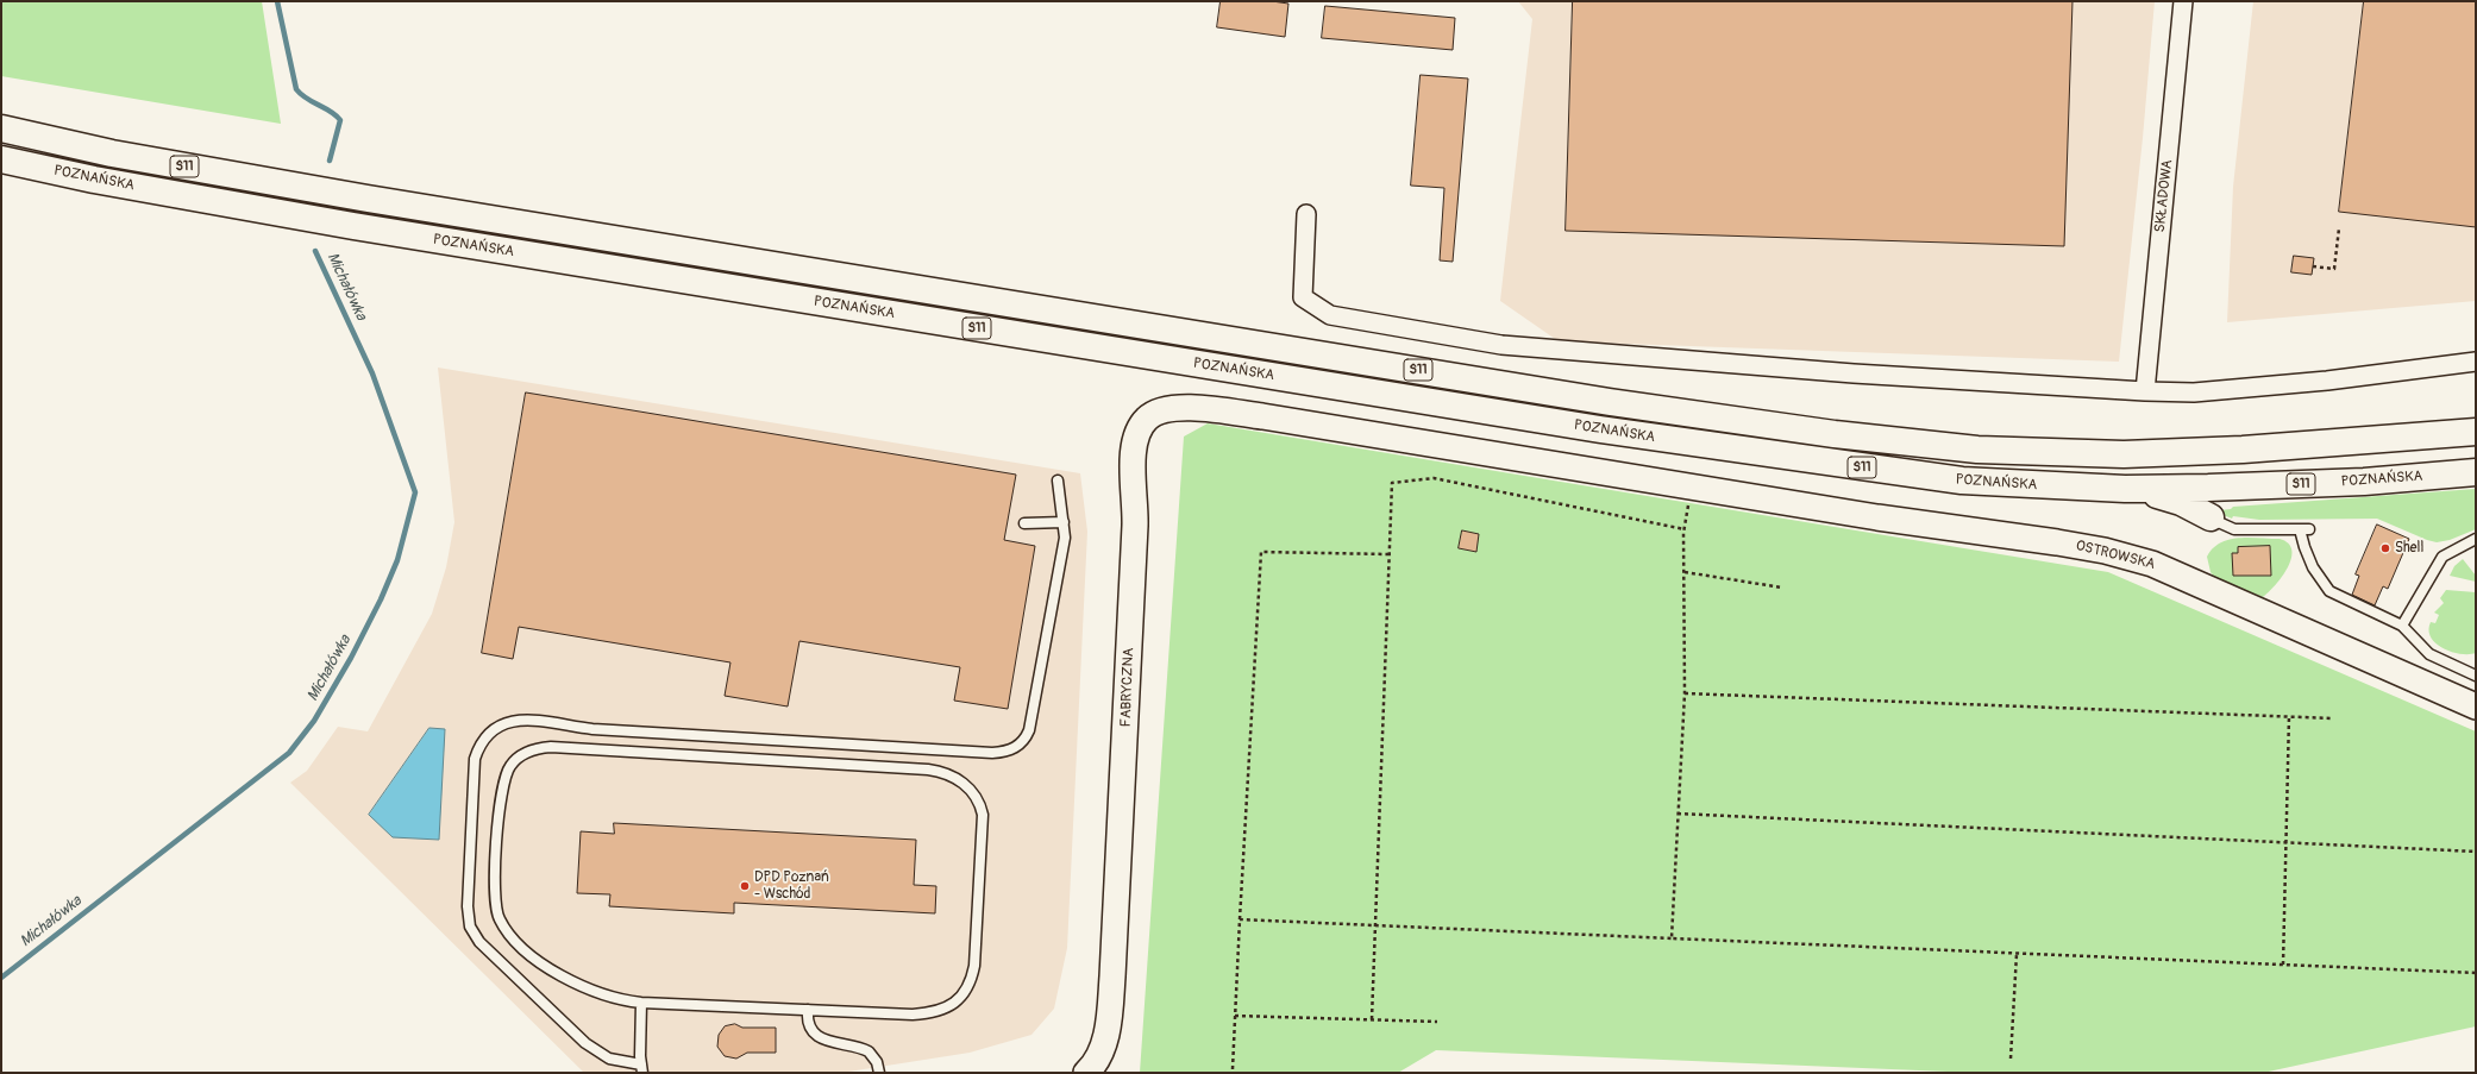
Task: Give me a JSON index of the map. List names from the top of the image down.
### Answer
{
  "streets": {
    "highway": ["S11", "POZNAŃSKA"],
    "street": ["SKŁADOWA", "OSTROWSKA", "FABRYCZNA"]
  },
  "crossings": [
    ["OSTROWSKA", "FABRYCZNA"]
  ],
  "water": ["Michałówka"],
  "places": ["Shell", "DPD Poznań - Wschód"]
}
